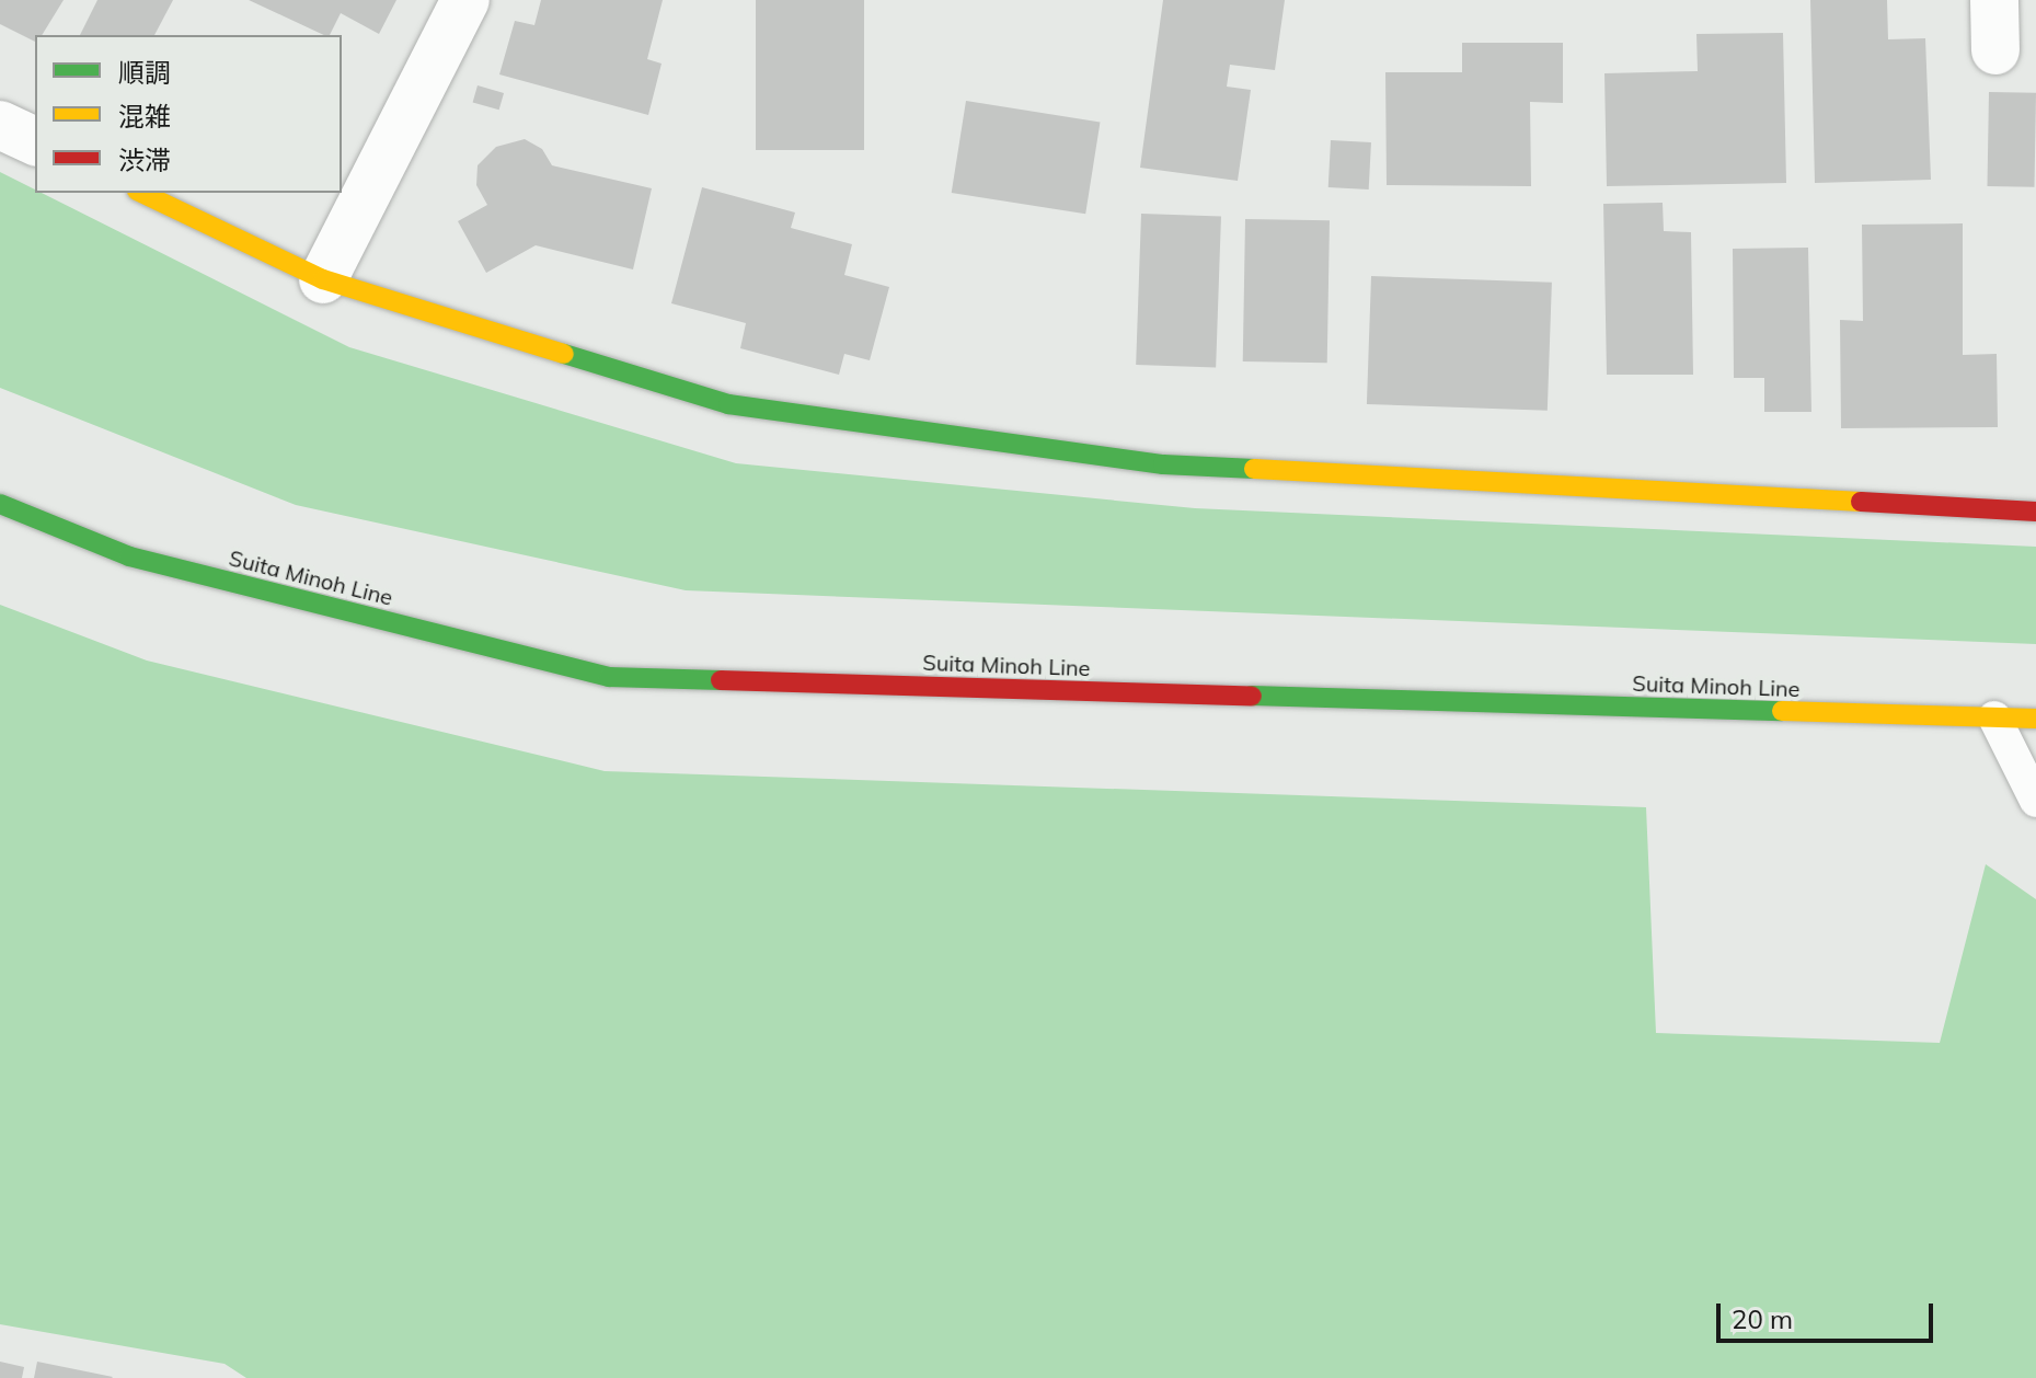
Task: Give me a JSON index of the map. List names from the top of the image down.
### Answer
{
  "streets": {
    "main road": ["Suita Minoh Line"]
  },
  "legend": ["順調", "混雑", "渋滞"],
  "scale_bar": "20 m"
}
